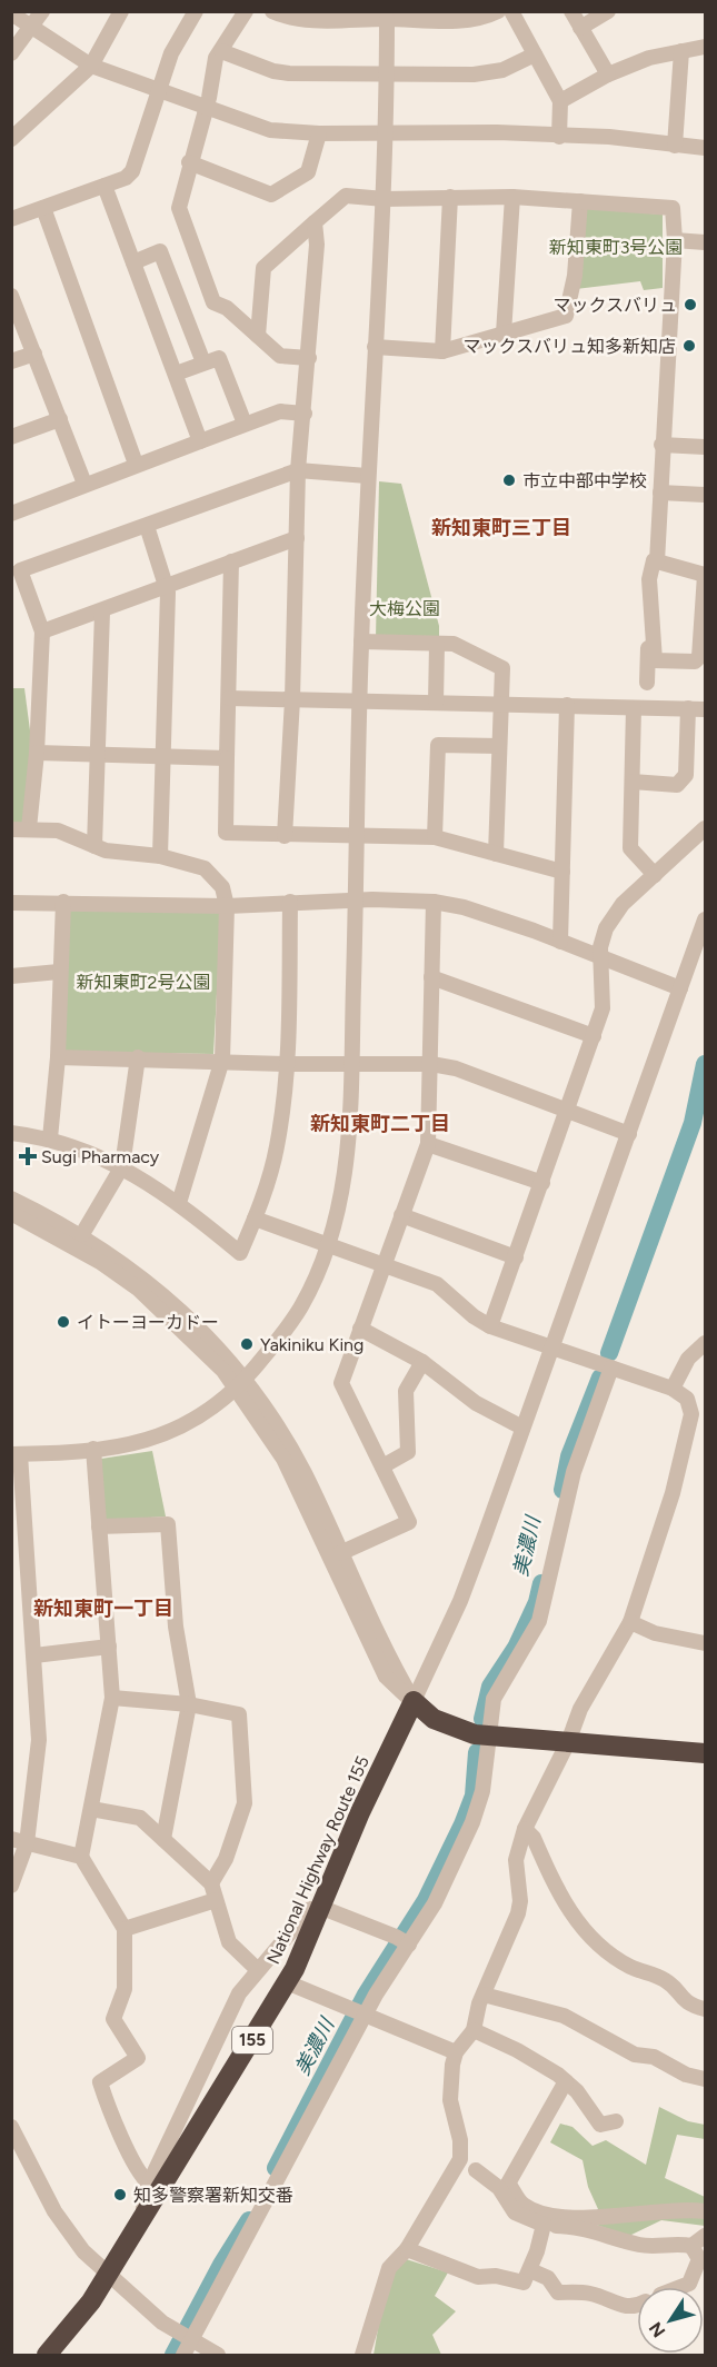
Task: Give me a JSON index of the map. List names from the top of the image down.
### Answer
{
  "streets": {
    "highway": ["National Highway Route 155", "155"]
  },
  "districts": ["新知東町三丁目", "新知東町二丁目", "新知東町一丁目"],
  "water": ["美濃川"],
  "parks": ["新知東町3号公園", "大梅公園", "新知東町2号公園"],
  "places": {
    "other": [
      "マックスバリュ",
      "マックスバリュ知多新知店",
      "市立中部中学校",
      "イトーヨーカドー",
      "Yakiniku King",
      "知多警察署新知交番"
    ],
    "health": ["Sugi Pharmacy"]
  },
  "north": "bottom left"
}
